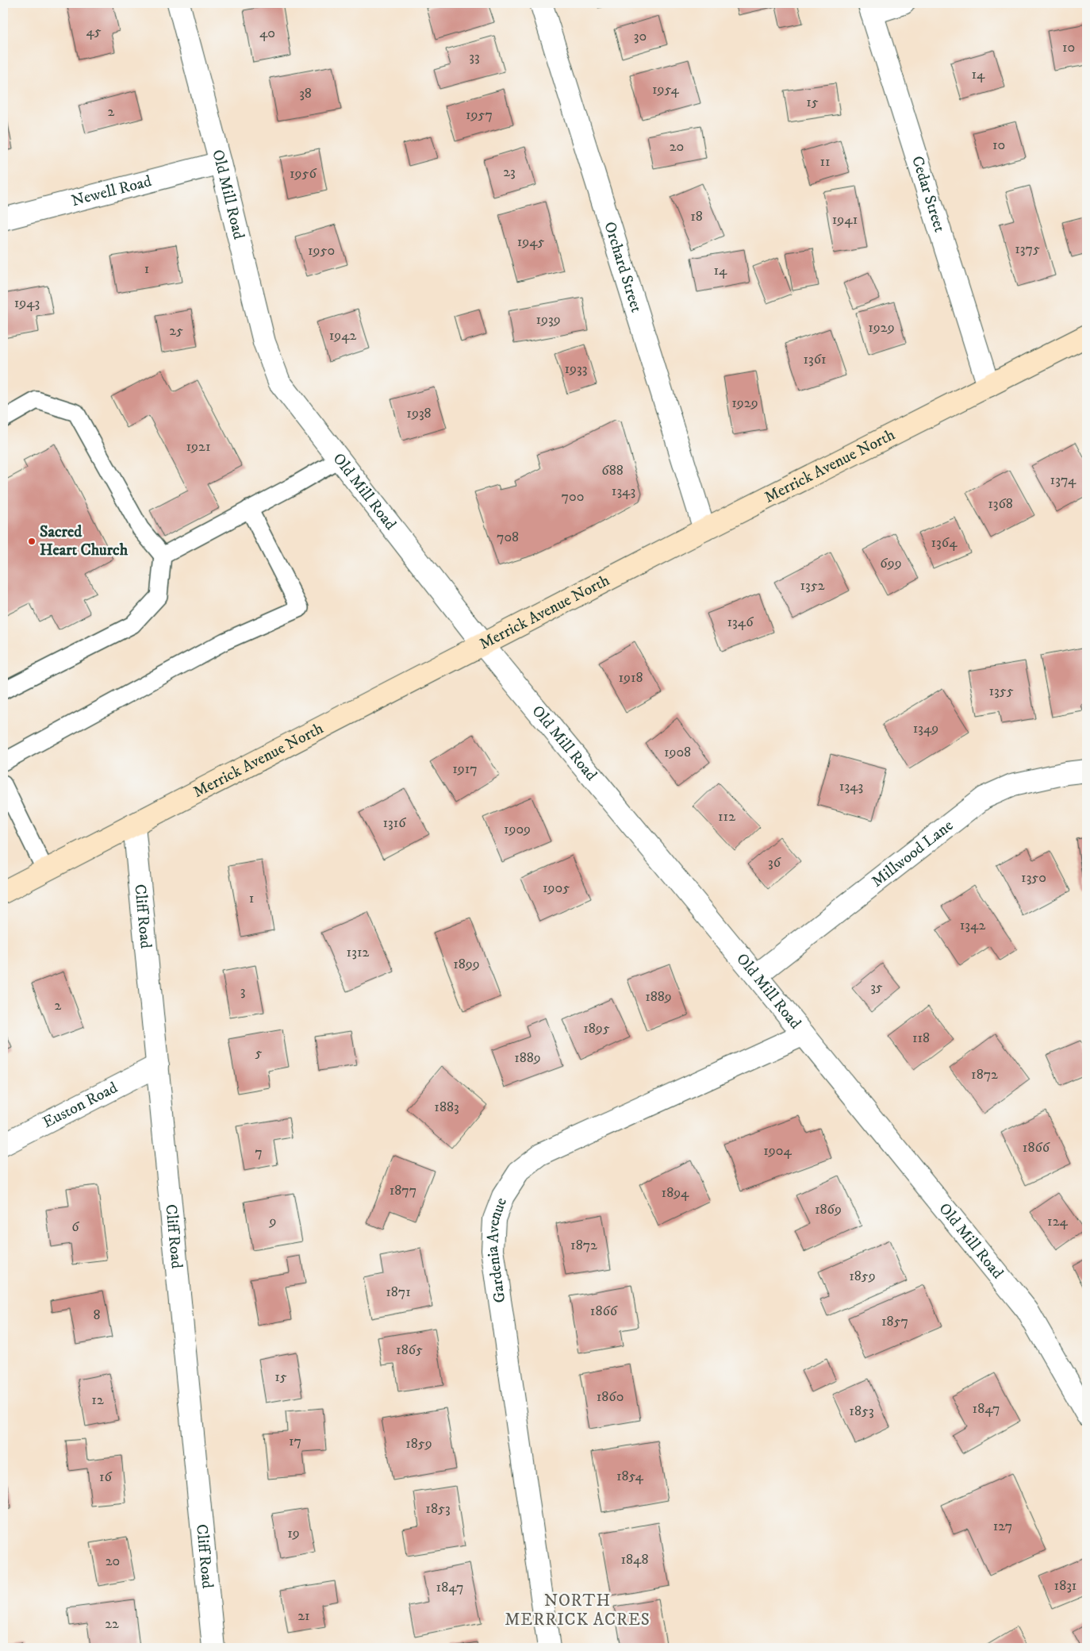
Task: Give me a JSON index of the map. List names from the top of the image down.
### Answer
{
  "streets": {
    "main road": ["Merrick Avenue North"],
    "street": [
      "Newell Road",
      "Old Mill Road",
      "Cedar Street",
      "Orchard Street",
      "Millwood Lane",
      "Cliff Road",
      "Euston Road",
      "Gardenia Avenue"
    ]
  },
  "crossings": [
    ["Newell Road", "Old Mill Road"],
    ["Old Mill Road", "Merrick Avenue North"],
    ["Old Mill Road", "Millwood Lane"],
    ["Old Mill Road", "Gardenia Avenue"],
    ["Cedar Street", "Merrick Avenue North"],
    ["Orchard Street", "Merrick Avenue North"],
    ["Merrick Avenue North", "Cliff Road"],
    ["Cliff Road", "Euston Road"]
  ],
  "districts": ["NORTH MERRICK ACRES"],
  "places": ["Sacred Heart Church"],
  "house_numbers": [
    "45",
    "40",
    "30",
    "10",
    "33",
    "14",
    "1954",
    "38",
    "15",
    "2",
    "1957",
    "10",
    "20",
    "11",
    "23",
    "1956",
    "18",
    "1941",
    "1945",
    "1375",
    "1950",
    "1",
    "14",
    "1943",
    "1939",
    "1929",
    "25",
    "1942",
    "1361",
    "1933",
    "1929",
    "1938",
    "1921",
    "688",
    "1374",
    "1343",
    "700",
    "1368",
    "708",
    "1364",
    "699",
    "1352",
    "1346",
    "1918",
    "1355",
    "1349",
    "1908",
    "1917",
    "1343",
    "112",
    "1316",
    "1909",
    "36",
    "1350",
    "1905",
    "1",
    "1342",
    "1312",
    "1899",
    "35",
    "3",
    "1889",
    "2",
    "1895",
    "118",
    "5",
    "1889",
    "1872",
    "1883",
    "1866",
    "1904",
    "7",
    "1877",
    "1894",
    "1869",
    "9",
    "124",
    "6",
    "1872",
    "1859",
    "1871",
    "1866",
    "8",
    "1857",
    "1865",
    "15",
    "1860",
    "12",
    "1847",
    "1853",
    "17",
    "1859",
    "1854",
    "16",
    "1853",
    "127",
    "19",
    "1848",
    "20",
    "1831",
    "1847",
    "21",
    "22"
  ]
}
